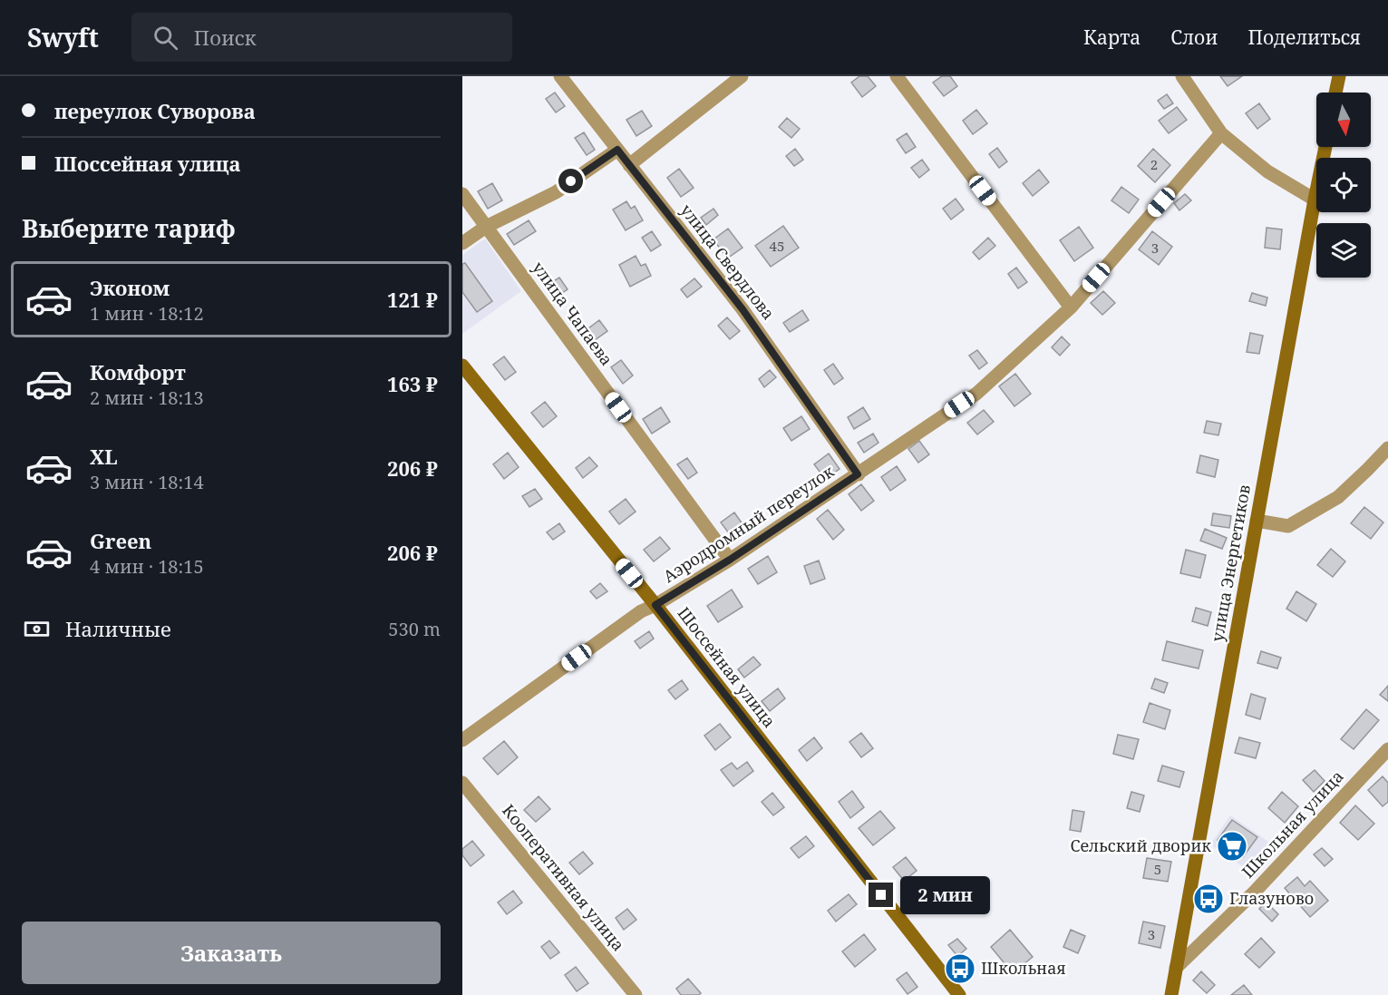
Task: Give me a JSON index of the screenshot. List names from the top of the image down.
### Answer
{
  "streets": {
    "street": [
      "улица Свердлова",
      "улица Чапаева",
      "Аэродромный переулок",
      "улица Энергетиков",
      "Шоссейная улица",
      "Школьная улица",
      "Кооперативная улица"
    ]
  },
  "crossings": [
    ["улица Свердлова", "Аэродромный переулок"],
    ["улица Чапаева", "Аэродромный переулок"],
    ["Аэродромный переулок", "Шоссейная улица"],
    ["улица Энергетиков", "Школьная улица"]
  ],
  "places": {
    "supermarket": ["Сельский дворик"],
    "bus stop": ["Глазуново", "Школьная"]
  },
  "house_numbers": [
    "2",
    "45",
    "3",
    "5",
    "3"
  ],
  "north": "bottom",
  "page": {
    "header": "Swyft",
    "search": "Поиск",
    "nav": ["Карта", "Слои", "Поделиться"],
    "banner": ["переулок Суворова", "Шоссейная улица"],
    "heading": "Выберите тариф",
    "list": [
      {
        "name": "Эконом",
        "note": "1 мин · 18:12",
        "value": "121 ₽"
      },
      {
        "name": "Комфорт",
        "note": "2 мин · 18:13",
        "value": "163 ₽"
      },
      {
        "name": "XL",
        "note": "3 мин · 18:14",
        "value": "206 ₽"
      },
      {
        "name": "Green",
        "note": "4 мин · 18:15",
        "value": "206 ₽"
      }
    ],
    "pay": ["Наличные", "530 m"],
    "bubble": "2 мин",
    "buttons": "Заказать"
  }
}
